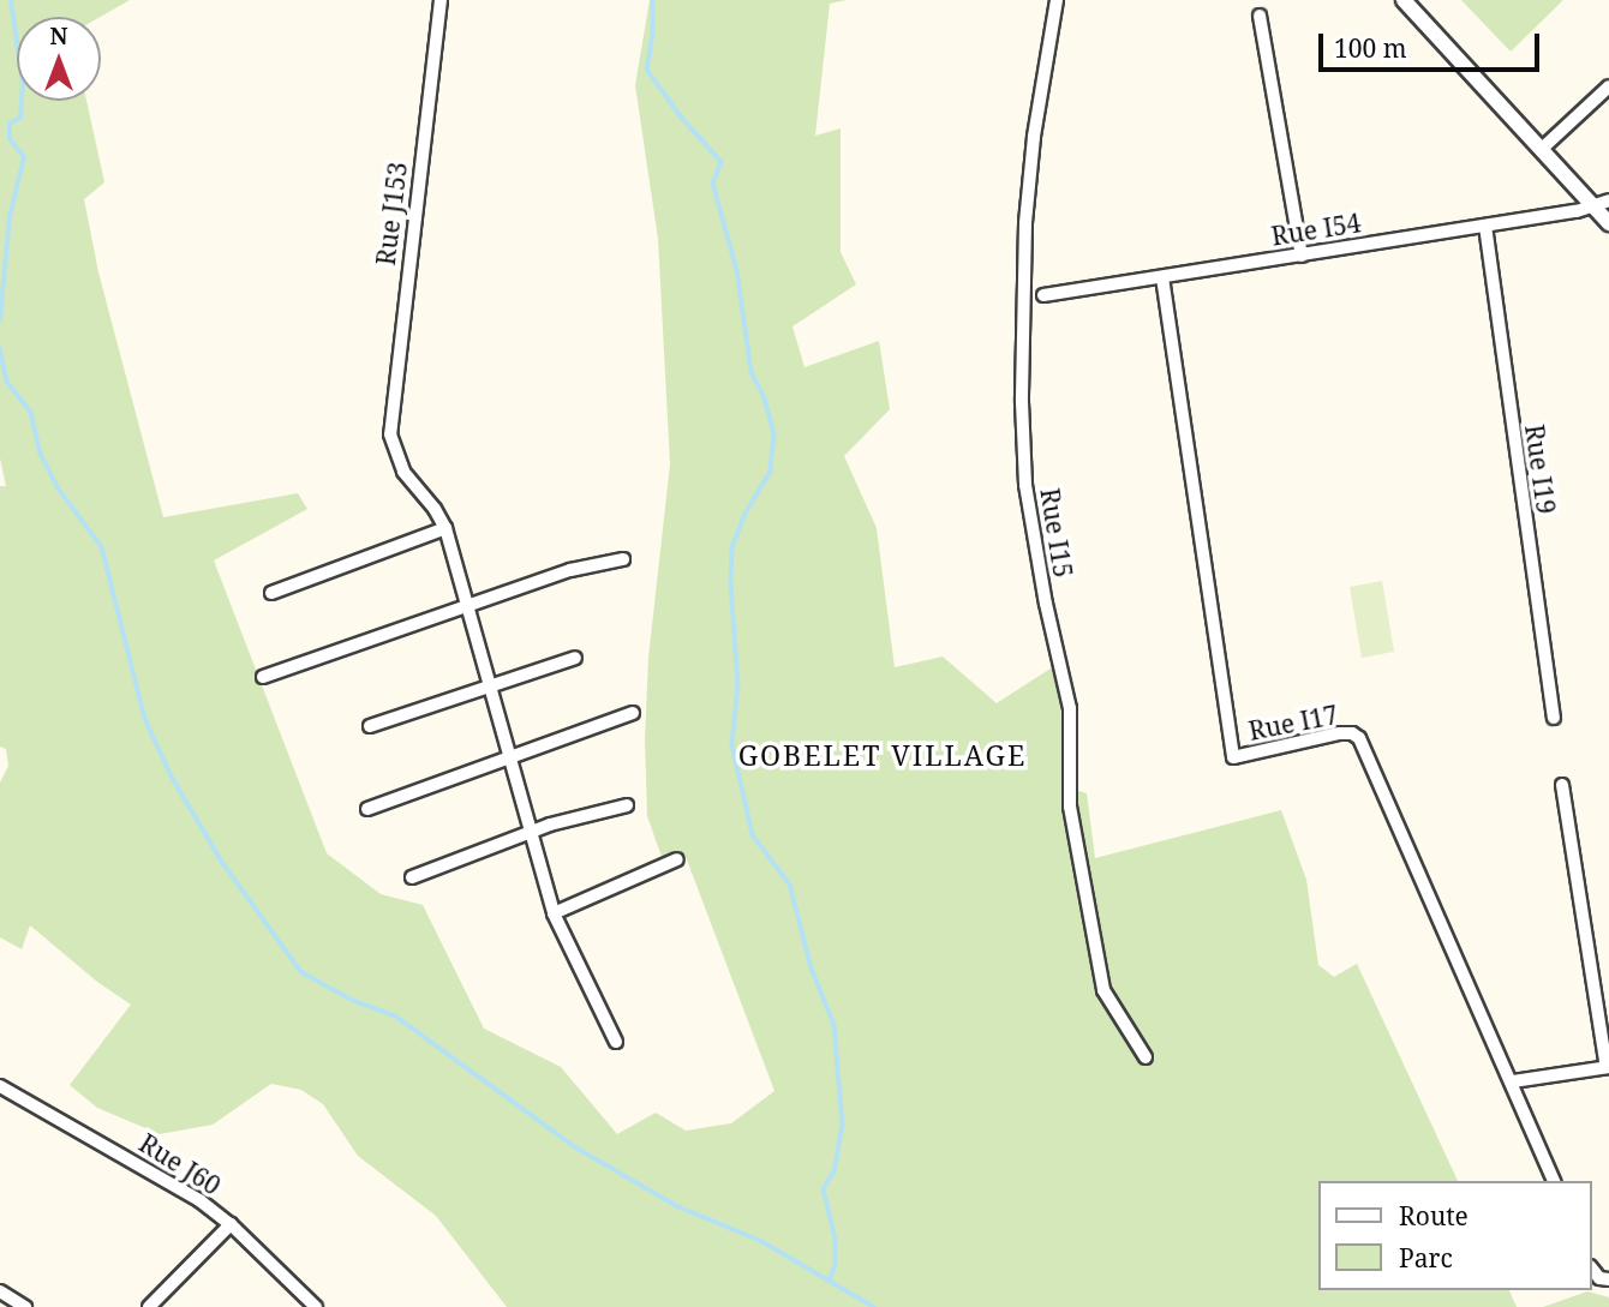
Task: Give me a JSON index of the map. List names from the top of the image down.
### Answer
{
  "streets": {
    "street": [
      "Rue J153",
      "Rue I54",
      "Rue I19",
      "Rue I15",
      "Rue I17",
      "Rue J60"
    ]
  },
  "crossings": [
    ["Rue I54", "Rue I19"],
    ["Rue I54", "Rue I17"]
  ],
  "districts": ["GOBELET VILLAGE"],
  "legend": ["Route", "Parc"],
  "scale_bar": "100 m",
  "north": "top"
}
